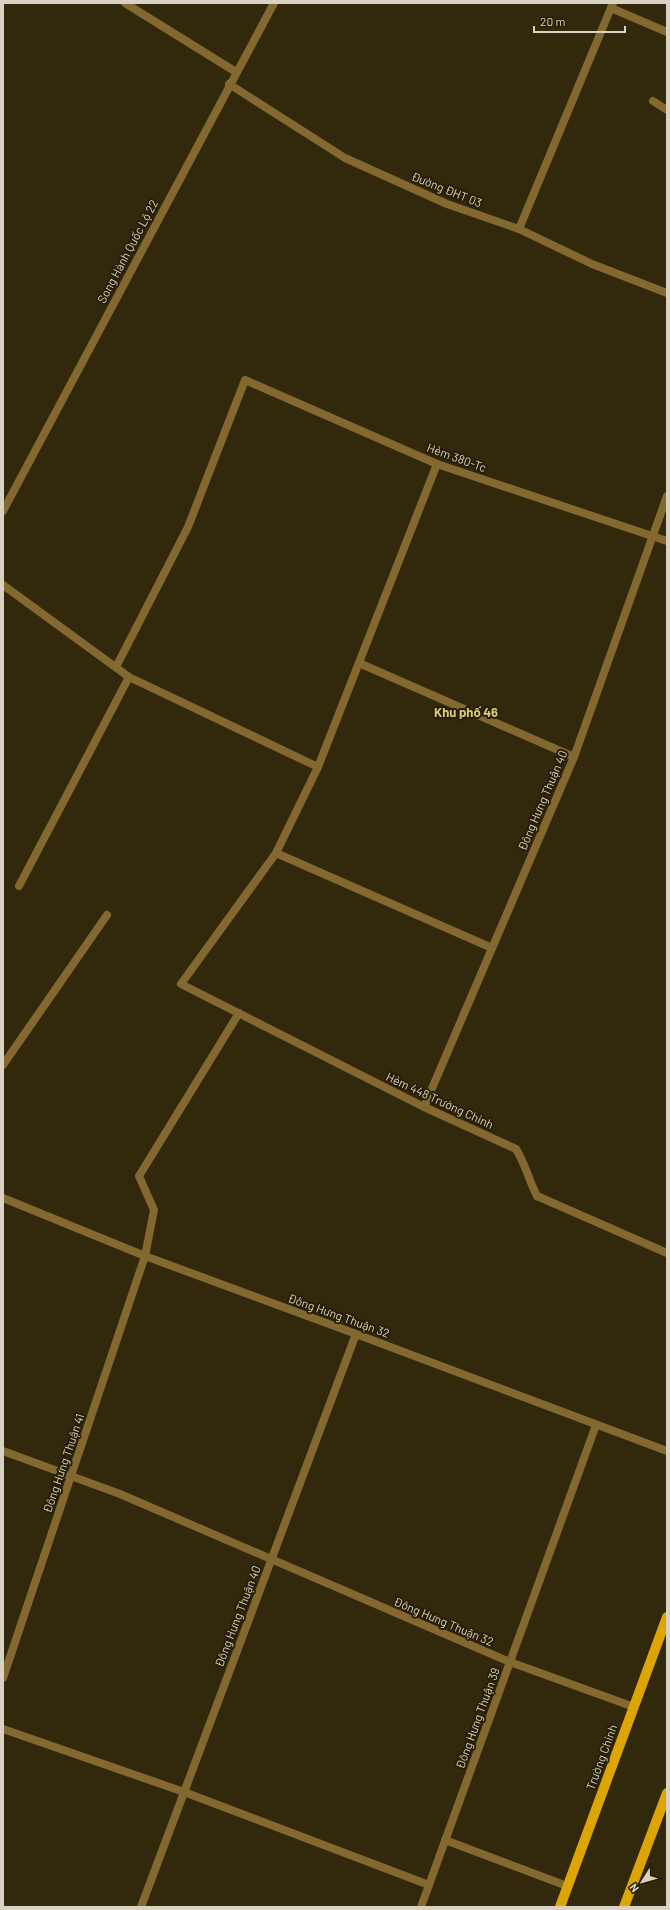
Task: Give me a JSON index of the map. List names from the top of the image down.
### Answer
{
  "streets": {
    "main road": ["Trường Chinh"],
    "street": [
      "Đường ĐHT 03",
      "Song Hành Quốc Lộ 22",
      "Hẻm 380-Tc",
      "Đông Hưng Thuận 40",
      "Hẻm 448 Trường Chinh",
      "Đông Hưng Thuận 32",
      "Đông Hưng Thuận 41",
      "Đông Hưng Thuận 39"
    ]
  },
  "crossings": [
    ["Đường ĐHT 03", "Song Hành Quốc Lộ 22"],
    ["Hẻm 380-Tc", "Đông Hưng Thuận 40"],
    ["Đông Hưng Thuận 40", "Hẻm 448 Trường Chinh"],
    ["Đông Hưng Thuận 40", "Đông Hưng Thuận 32"],
    ["Hẻm 448 Trường Chinh", "Đông Hưng Thuận 41"],
    ["Đông Hưng Thuận 32", "Đông Hưng Thuận 41"],
    ["Đông Hưng Thuận 32", "Đông Hưng Thuận 39"],
    ["Đông Hưng Thuận 32", "Trường Chinh"]
  ],
  "districts": ["Khu phố 46"],
  "scale_bar": "20 m",
  "north": "bottom left"
}
